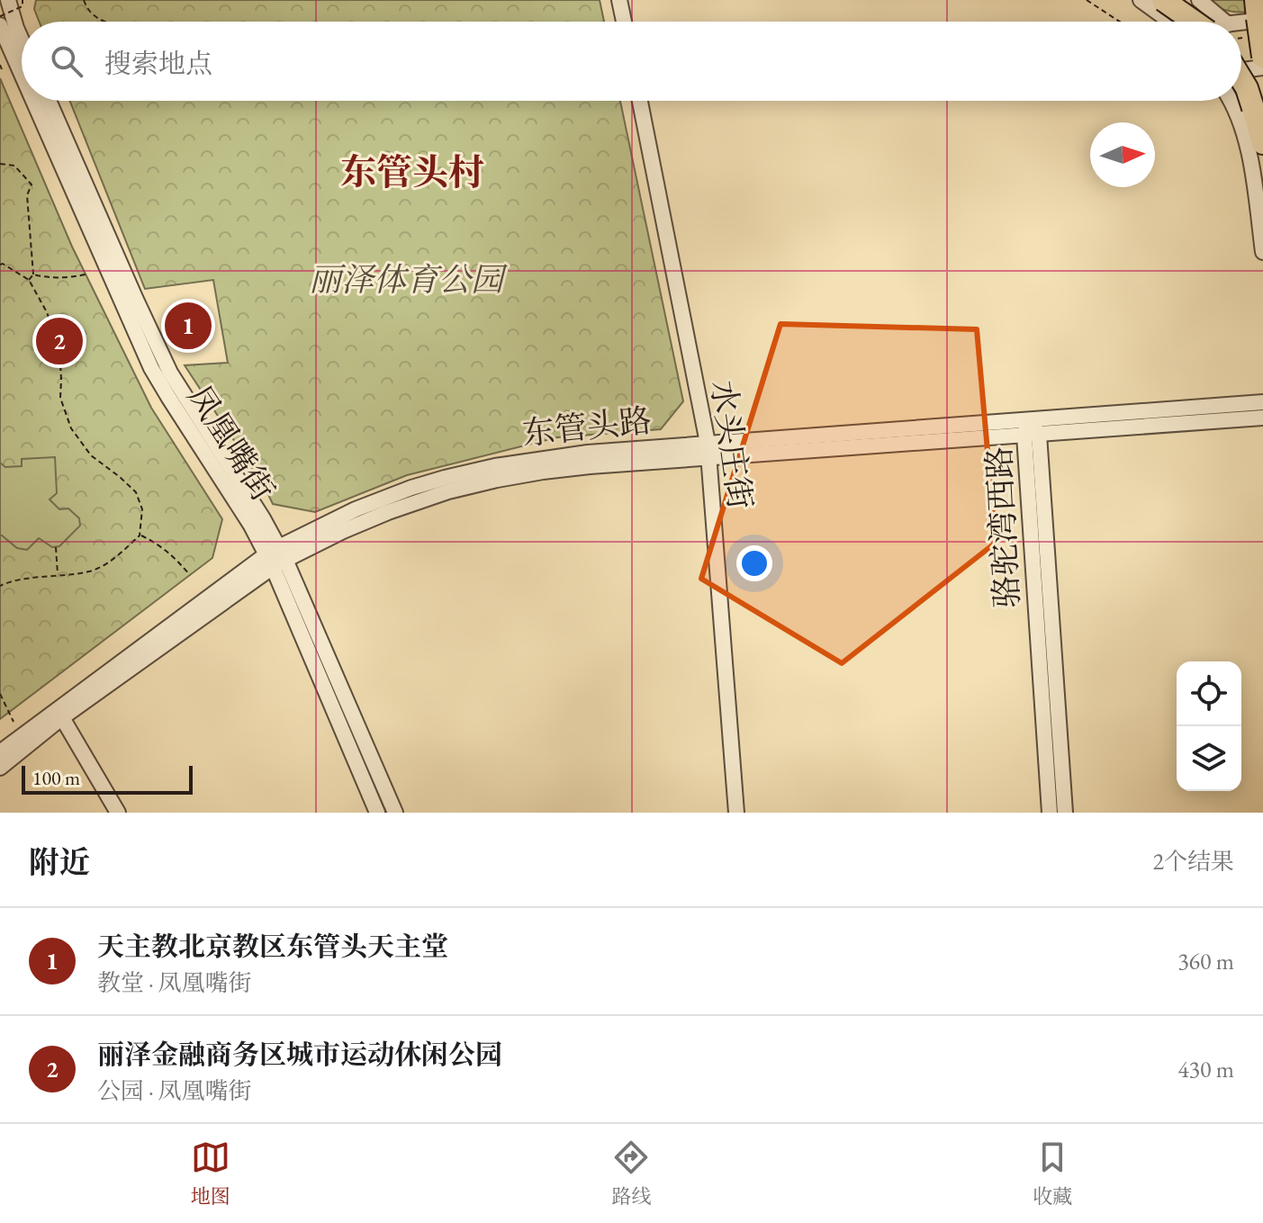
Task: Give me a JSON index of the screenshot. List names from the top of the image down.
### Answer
{
  "streets": {
    "street": [
      "东管头路",
      "凤凰嘴街",
      "水头庄街",
      "骆驼湾西路"
    ]
  },
  "crossings": [
    ["东管头路", "凤凰嘴街"],
    ["东管头路", "水头庄街"],
    ["东管头路", "骆驼湾西路"]
  ],
  "districts": ["东管头村"],
  "parks": ["丽泽体育公园"],
  "scale_bar": "100 m",
  "north": "right",
  "page": {
    "search": "搜索地点",
    "pins": ["1", "2"],
    "scale": "100 m",
    "heading": ["附近", "2个结果"],
    "list": [
      {
        "mark": "1",
        "name": "天主教北京教区东管头天主堂",
        "note": "教堂 · 凤凰嘴街",
        "value": "360 m"
      },
      {
        "mark": "2",
        "name": "丽泽金融商务区城市运动休闲公园",
        "note": "公园 · 凤凰嘴街",
        "value": "430 m"
      }
    ],
    "nav": ["地图", "路线", "收藏"]
  }
}
